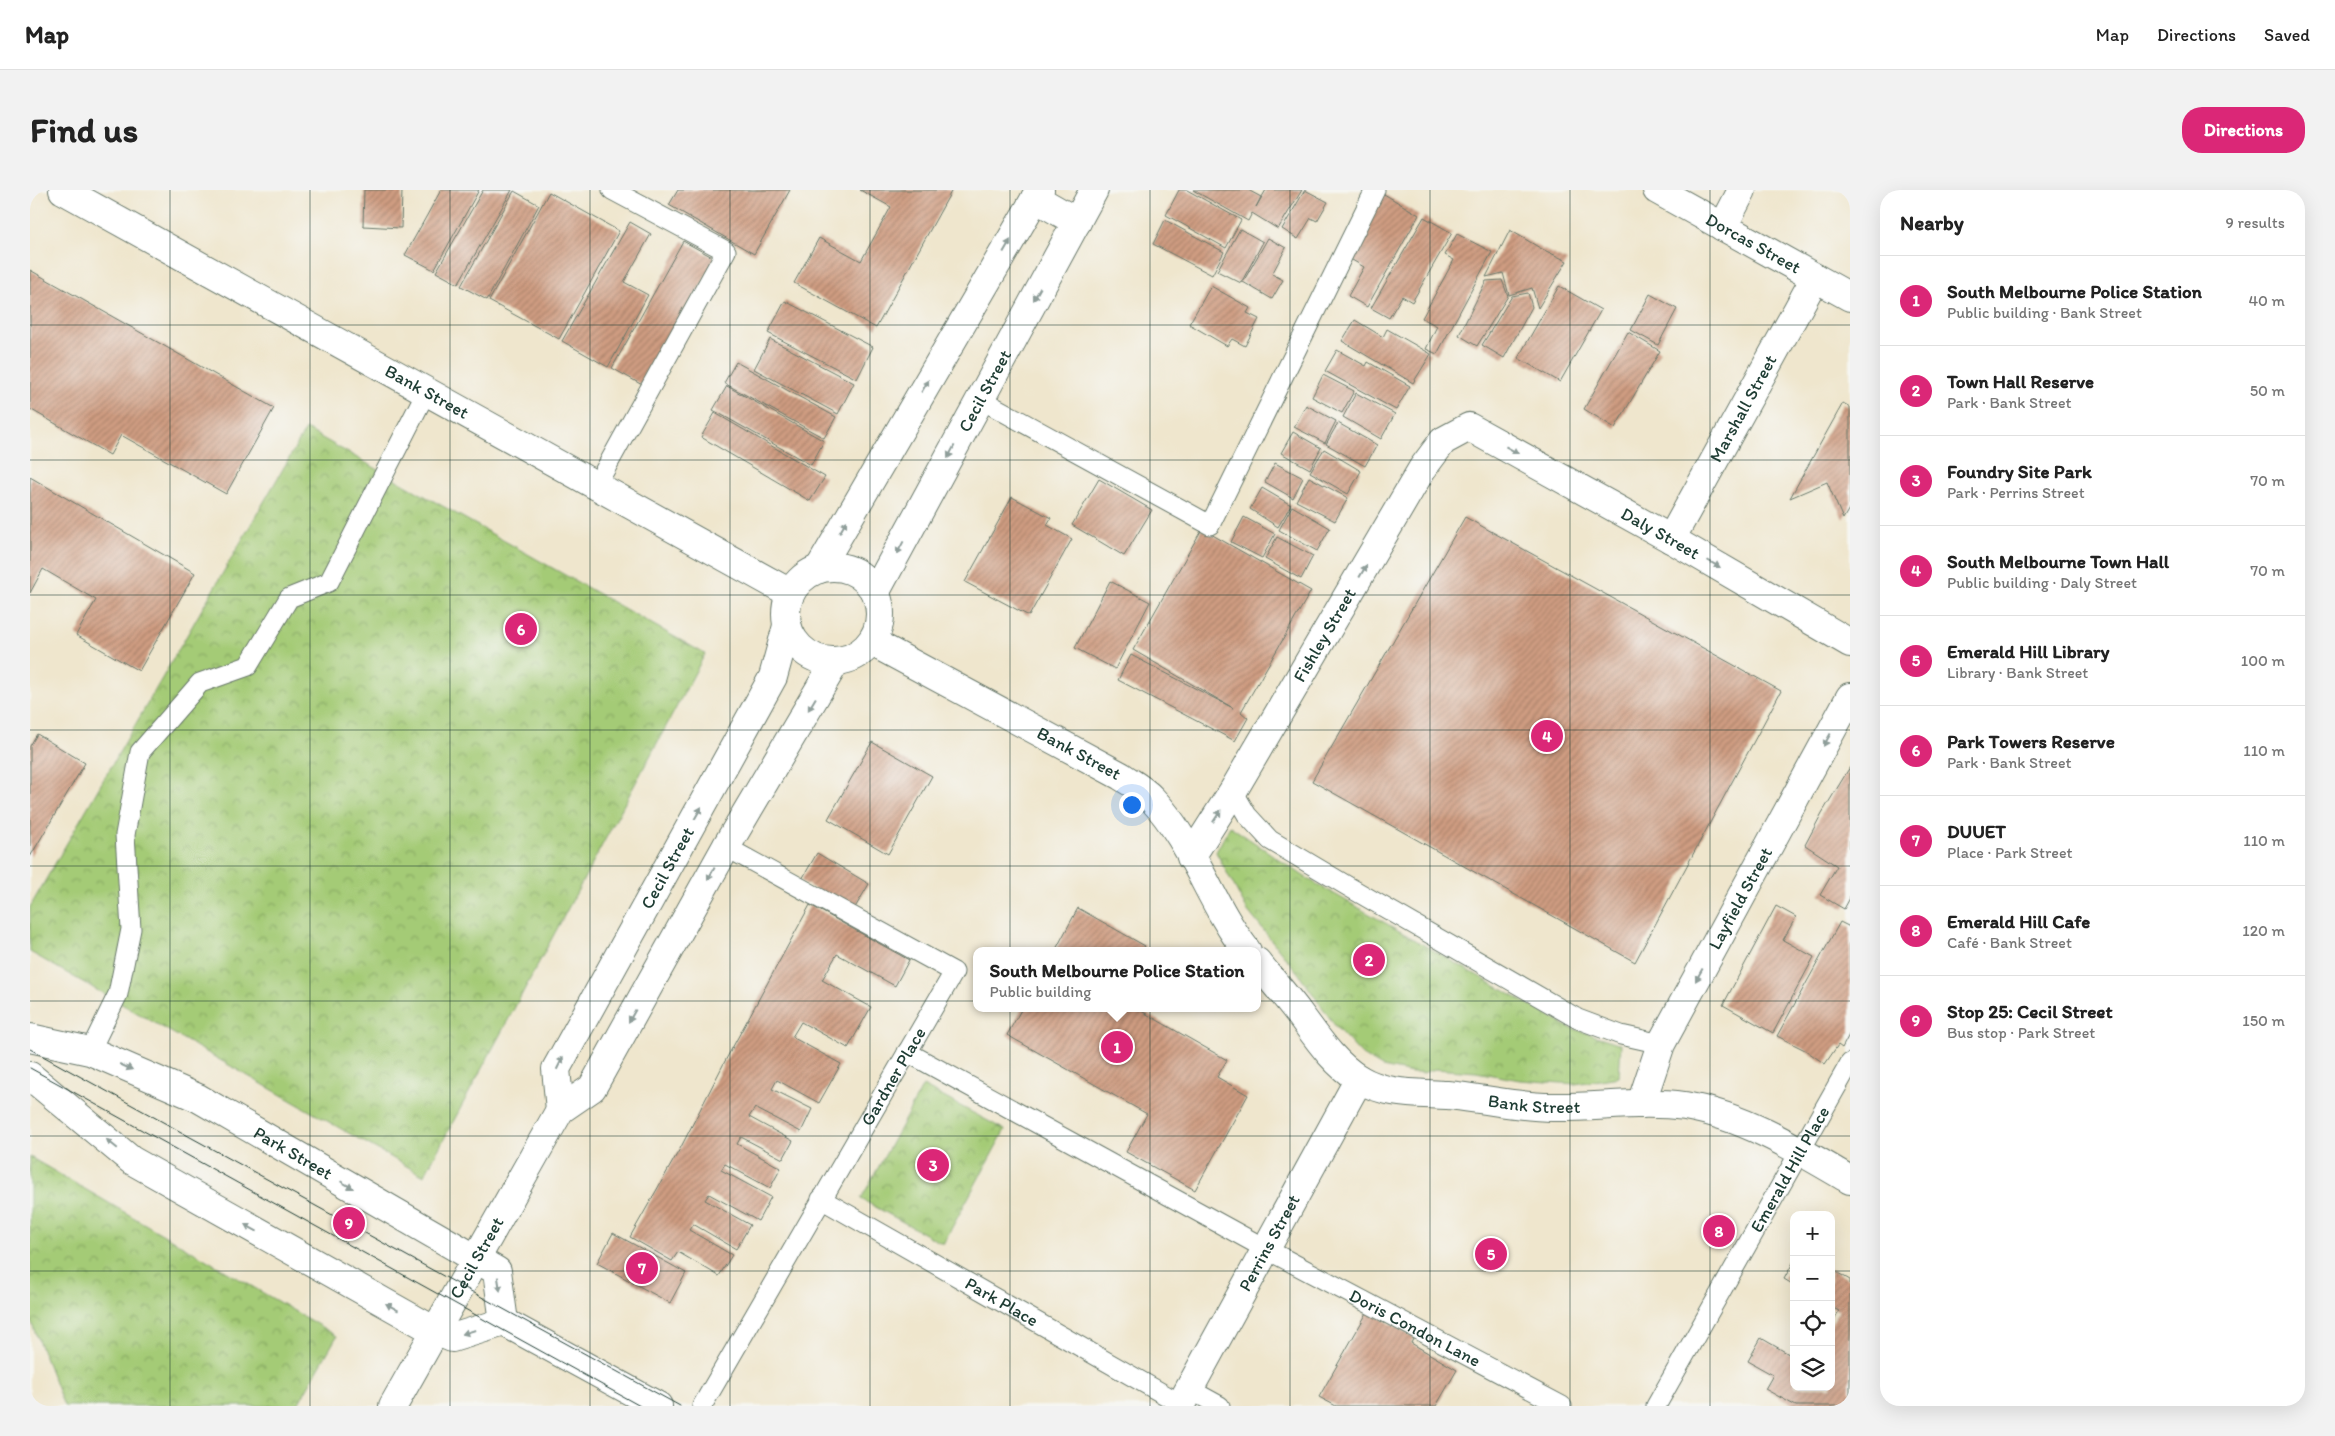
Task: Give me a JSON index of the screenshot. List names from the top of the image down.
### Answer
{
  "streets": {
    "street": [
      "Dorcas Street",
      "Cecil Street",
      "Bank Street",
      "Marshall Street",
      "Daly Street",
      "Fishley Street",
      "Layfield Street",
      "Park Street",
      "Perrins Street"
    ],
    "lane": [
      "Gardner Place",
      "Emerald Hill Place",
      "Park Place",
      "Doris Condon Lane"
    ]
  },
  "crossings": [
    ["Dorcas Street", "Marshall Street"],
    ["Cecil Street", "Bank Street"],
    ["Cecil Street", "Gardner Place"],
    ["Cecil Street", "Park Street"],
    ["Bank Street", "Fishley Street"],
    ["Bank Street", "Layfield Street"],
    ["Bank Street", "Emerald Hill Place"],
    ["Bank Street", "Perrins Street"],
    ["Marshall Street", "Daly Street"],
    ["Daly Street", "Fishley Street"],
    ["Gardner Place", "Park Place"],
    ["Gardner Place", "Doris Condon Lane"],
    ["Perrins Street", "Park Place"],
    ["Perrins Street", "Doris Condon Lane"]
  ],
  "one_way": ["Daly Street", "Fishley Street", "Layfield Street"],
  "page": {
    "header": "Map",
    "nav": ["Map", "Directions", "Saved"],
    "buttons": "Directions",
    "title": "Find us",
    "heading": ["Nearby", "9 results"],
    "list": [
      {
        "mark": "1",
        "name": "South Melbourne Police Station",
        "note": "Public building · Bank Street",
        "value": "40 m"
      },
      {
        "mark": "2",
        "name": "Town Hall Reserve",
        "note": "Park · Bank Street",
        "value": "50 m"
      },
      {
        "mark": "3",
        "name": "Foundry Site Park",
        "note": "Park · Perrins Street",
        "value": "70 m"
      },
      {
        "mark": "4",
        "name": "South Melbourne Town Hall",
        "note": "Public building · Daly Street",
        "value": "70 m"
      },
      {
        "mark": "5",
        "name": "Emerald Hill Library",
        "note": "Library · Bank Street",
        "value": "100 m"
      },
      {
        "mark": "6",
        "name": "Park Towers Reserve",
        "note": "Park · Bank Street",
        "value": "110 m"
      },
      {
        "mark": "7",
        "name": "DUUET",
        "note": "Place · Park Street",
        "value": "110 m"
      },
      {
        "mark": "8",
        "name": "Emerald Hill Cafe",
        "note": "Café · Bank Street",
        "value": "120 m"
      },
      {
        "mark": "9",
        "name": "Stop 25: Cecil Street",
        "note": "Bus stop · Park Street",
        "value": "150 m"
      }
    ],
    "pins": [
      "6",
      "4",
      "2",
      "1",
      "3",
      "9",
      "8",
      "5",
      "7"
    ],
    "popup": ["South Melbourne Police Station", "Public building"],
    "map_buttons": ["+", "−"]
  }
}
